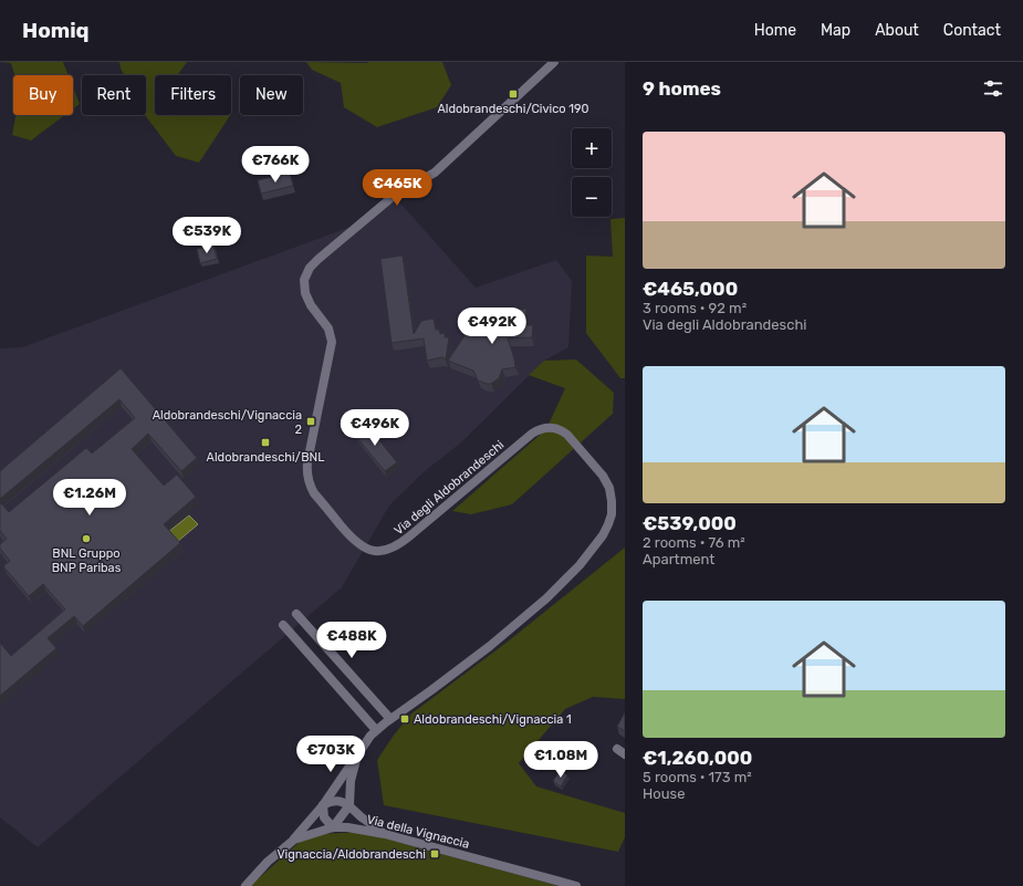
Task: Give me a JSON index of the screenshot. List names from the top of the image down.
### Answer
{
  "streets": {
    "street": ["Via degli Aldobrandeschi", "Via della Vignaccia"]
  },
  "places": {
    "transit": [
      "Aldobrandeschi/Civico 190",
      "Aldobrandeschi/Vignaccia 2",
      "Aldobrandeschi/BNL",
      "Aldobrandeschi/Vignaccia 1",
      "Vignaccia/Aldobrandeschi"
    ],
    "other": ["BNL Gruppo BNP Paribas"]
  },
  "page": {
    "header": "Homiq",
    "nav": [
      "Home",
      "Map",
      "About",
      "Contact"
    ],
    "heading": "9 homes",
    "chip": [
      "Buy",
      "Rent",
      "Filters",
      "New"
    ],
    "list": [
      {
        "name": "€465,000",
        "note": "3 rooms · 92 m² · Via degli Aldobrandeschi"
      },
      {
        "name": "€539,000",
        "note": "2 rooms · 76 m² · Apartment"
      },
      {
        "name": "€1,260,000",
        "note": "5 rooms · 173 m² · House"
      }
    ],
    "map_buttons": ["+", "−"],
    "price": [
      "€766K",
      "€465K",
      "€539K",
      "€492K",
      "€496K",
      "€1.26M",
      "€488K",
      "€703K",
      "€1.08M"
    ]
  }
}
